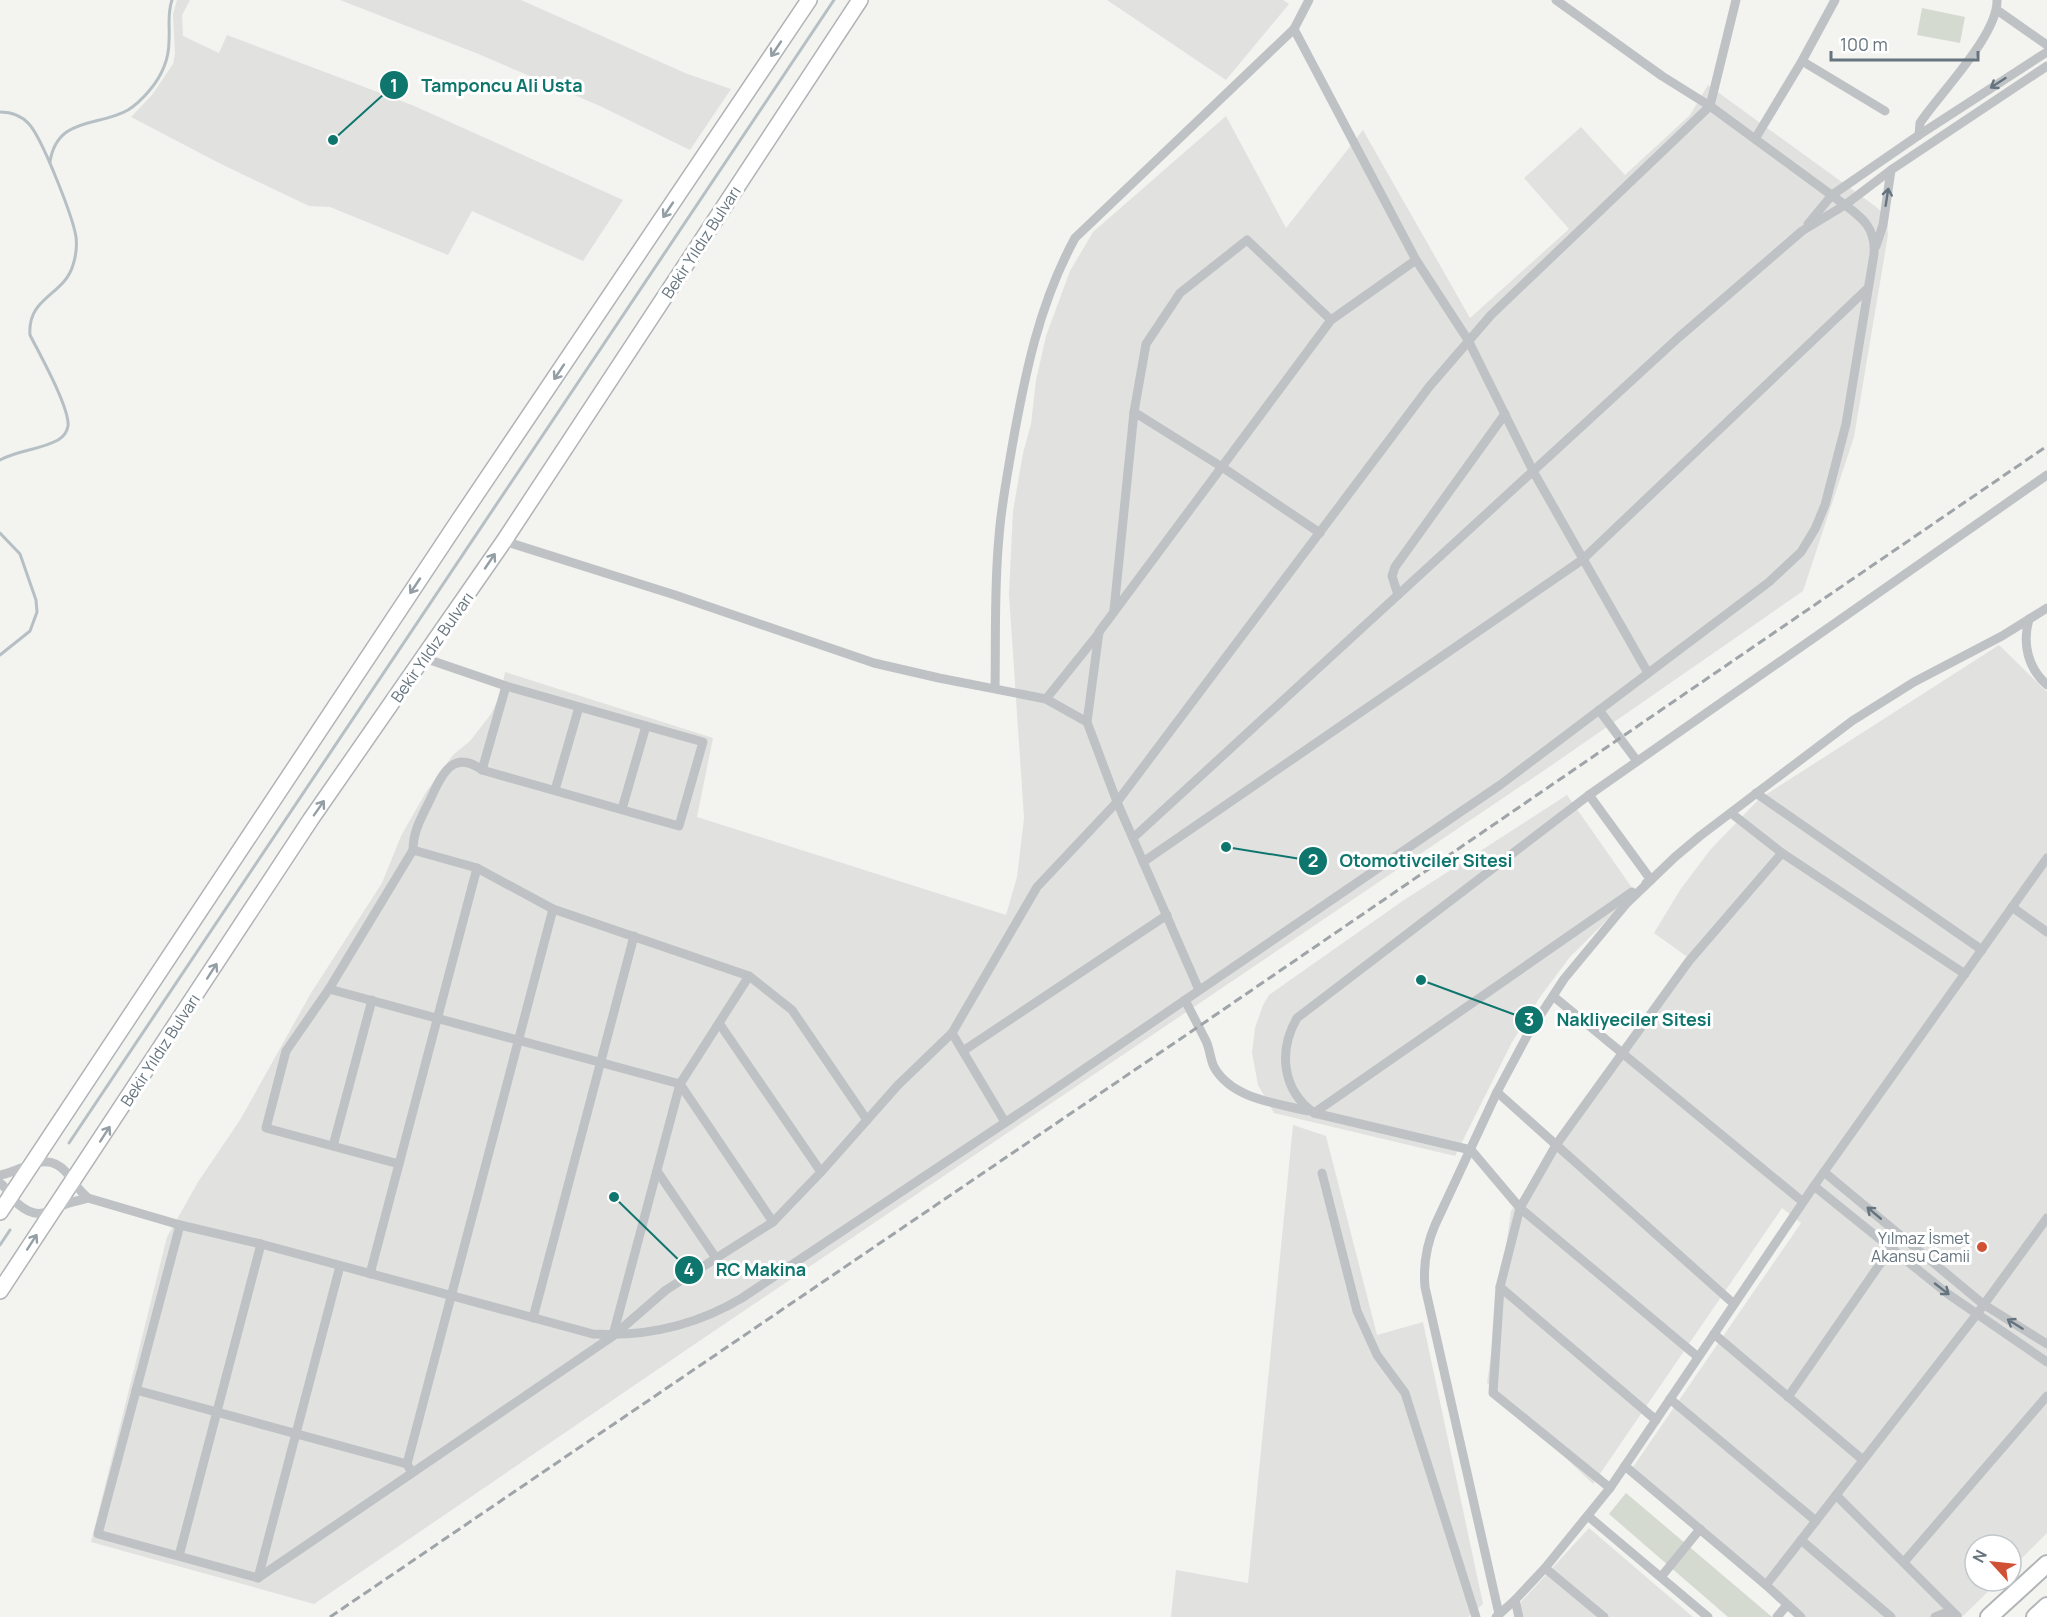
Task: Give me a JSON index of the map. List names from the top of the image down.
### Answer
{
  "streets": {
    "main road": ["Bekir Yıldız Bulvarı"]
  },
  "places": [
    "Tamponcu Ali Usta",
    "Otomotivciler Sitesi",
    "Nakliyeciler Sitesi",
    "RC Makina",
    "Yılmaz İsmet Akansu Camii"
  ],
  "scale_bar": "100 m",
  "north": "top left"
}
